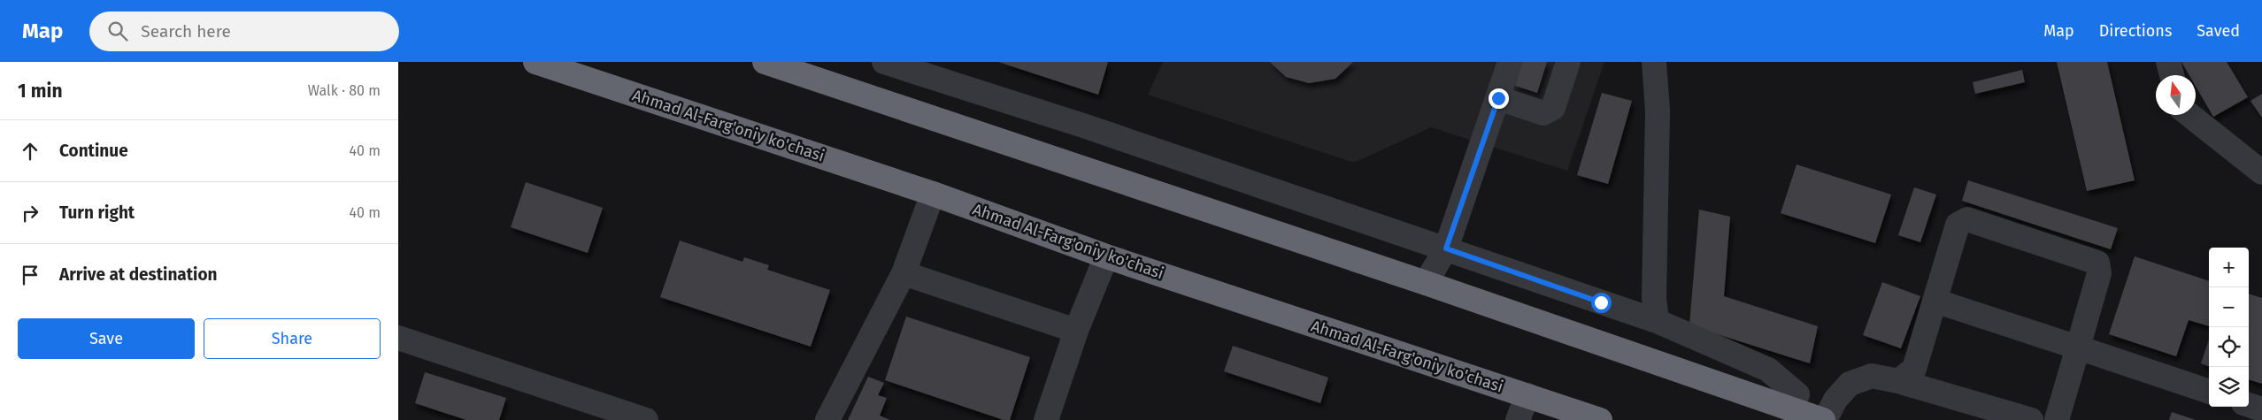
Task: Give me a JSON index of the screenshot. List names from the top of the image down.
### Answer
{
  "streets": {
    "highway": ["Ahmad Al-Farg'oniy ko'chasi"]
  },
  "north": "top",
  "page": {
    "header": "Map",
    "search": "Search here",
    "nav": ["Map", "Directions", "Saved"],
    "heading": ["1 min", "Walk · 80 m"],
    "list": [
      ["Continue", "40 m"],
      ["Turn right", "40 m"],
      "Arrive at destination"
    ],
    "map_buttons": ["+", "−"],
    "buttons": ["Save", "Share"]
  }
}
